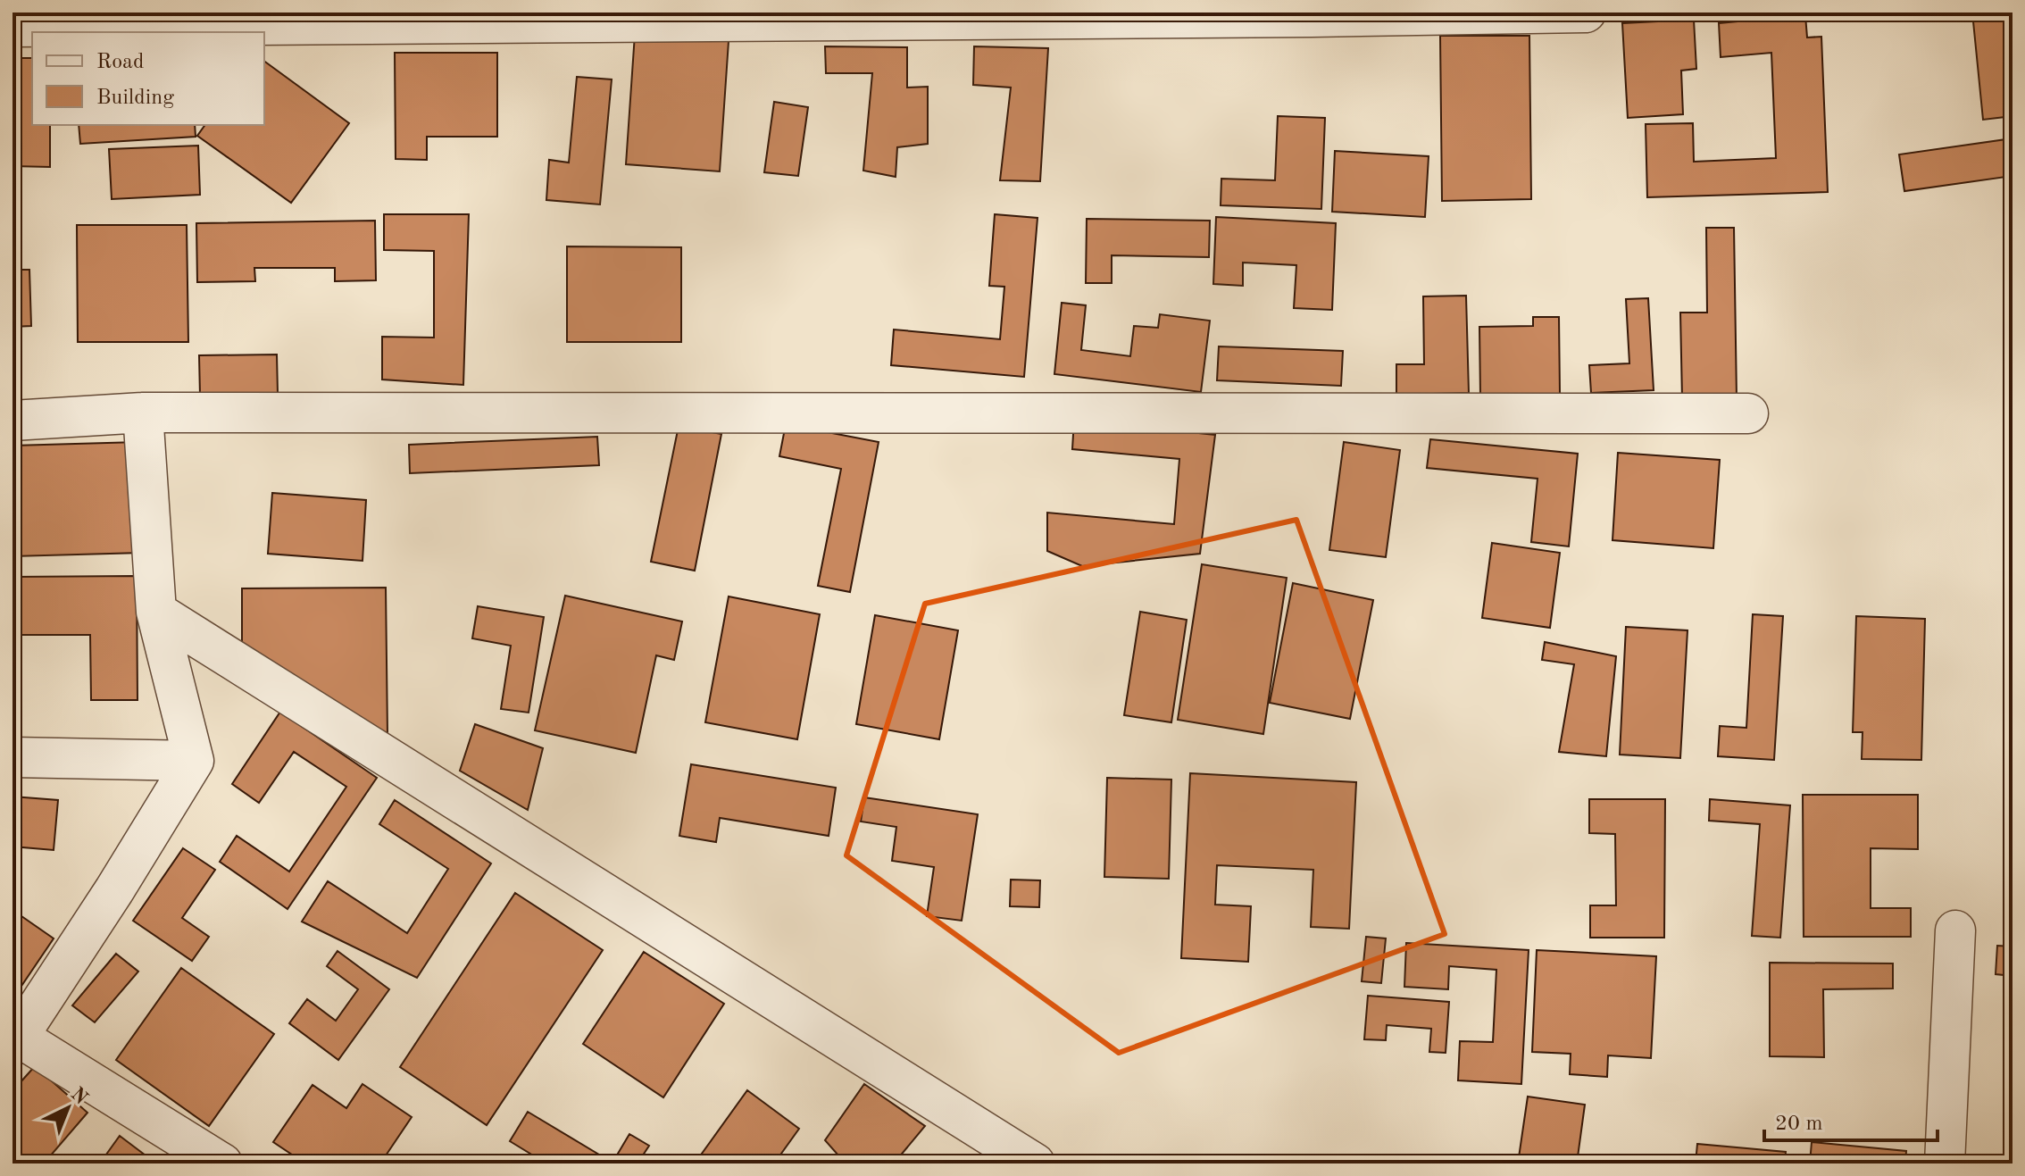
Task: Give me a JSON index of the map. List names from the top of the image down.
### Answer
{
  "legend": ["Road", "Building"],
  "scale_bar": "20 m",
  "north": "top right"
}
